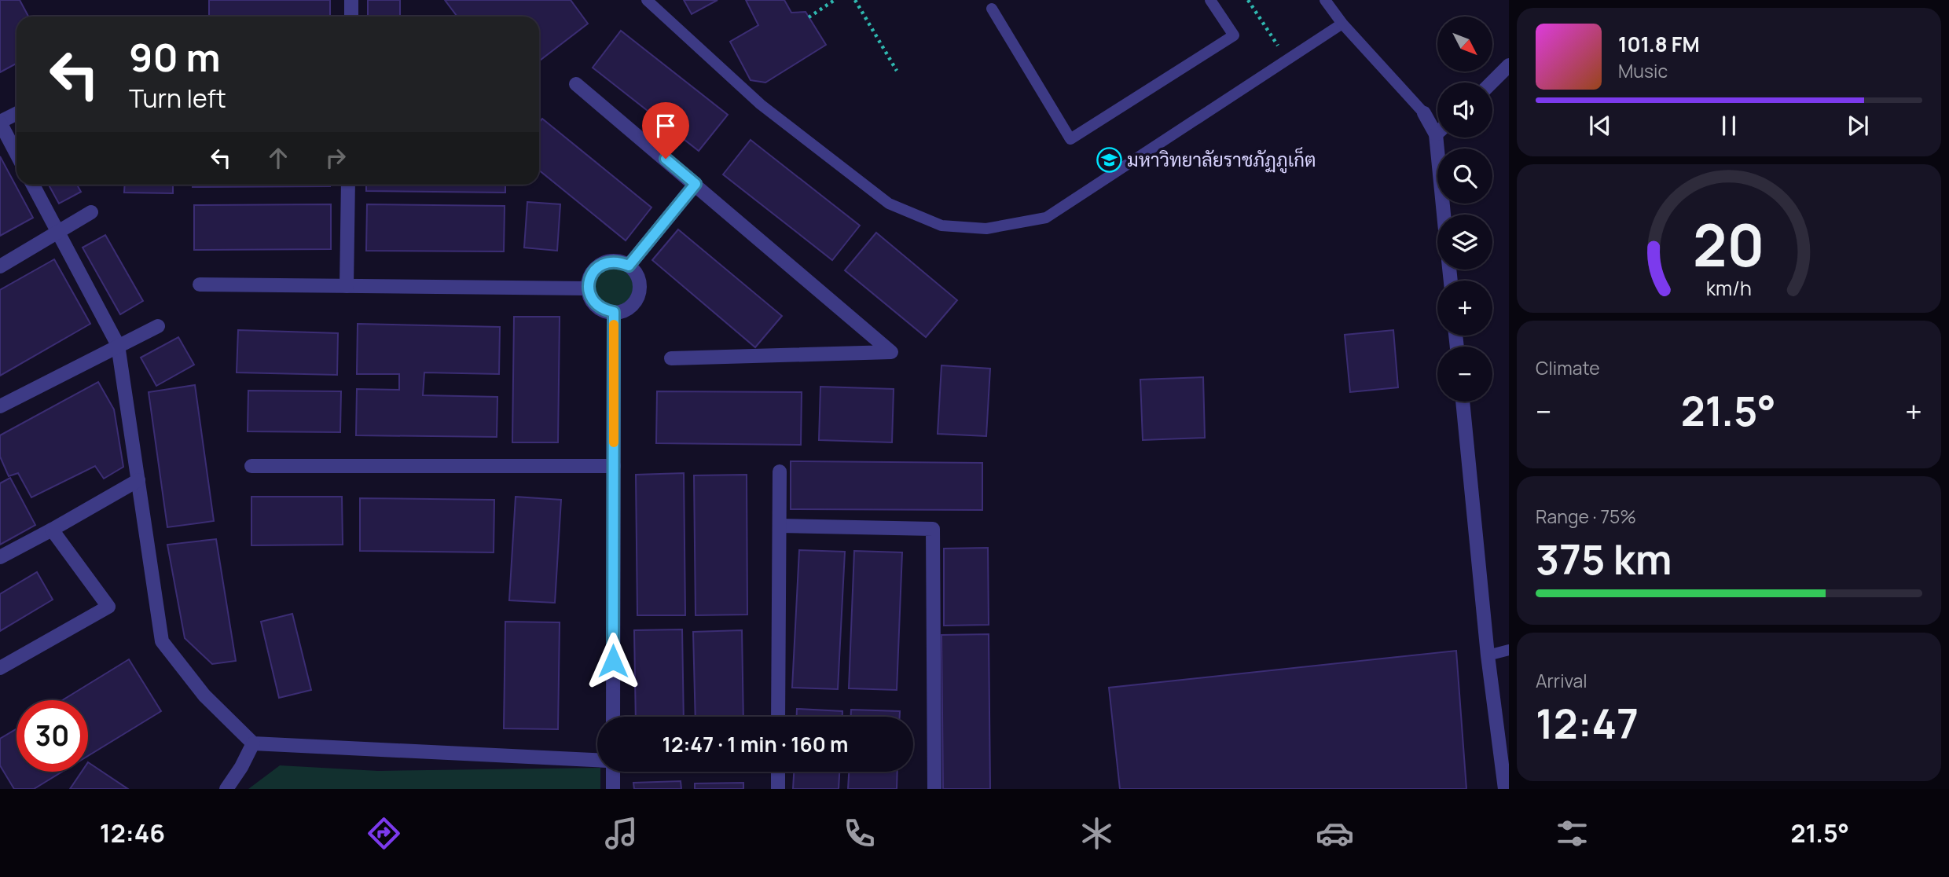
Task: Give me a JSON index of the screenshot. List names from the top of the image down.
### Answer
{
  "places": {
    "school or university": ["มหาวิทยาลัยราชภัฏภูเก็ต"]
  },
  "north": "bottom right",
  "page": {
    "map_buttons": ["+", "−"],
    "turn": ["90 m", "Turn left"],
    "song": ["101.8 FM", "Music"],
    "tile": [
      "Climate",
      ["Range · 75%", "375 km"],
      ["Arrival", "12:47"]
    ],
    "heat": ["−", "21.5°", "+"],
    "limit": "30",
    "trip": "12:47 · 1 min · 160 m",
    "tabs": ["12:46", "21.5°"],
    "gauge": ["20", "km/h"]
  }
}
